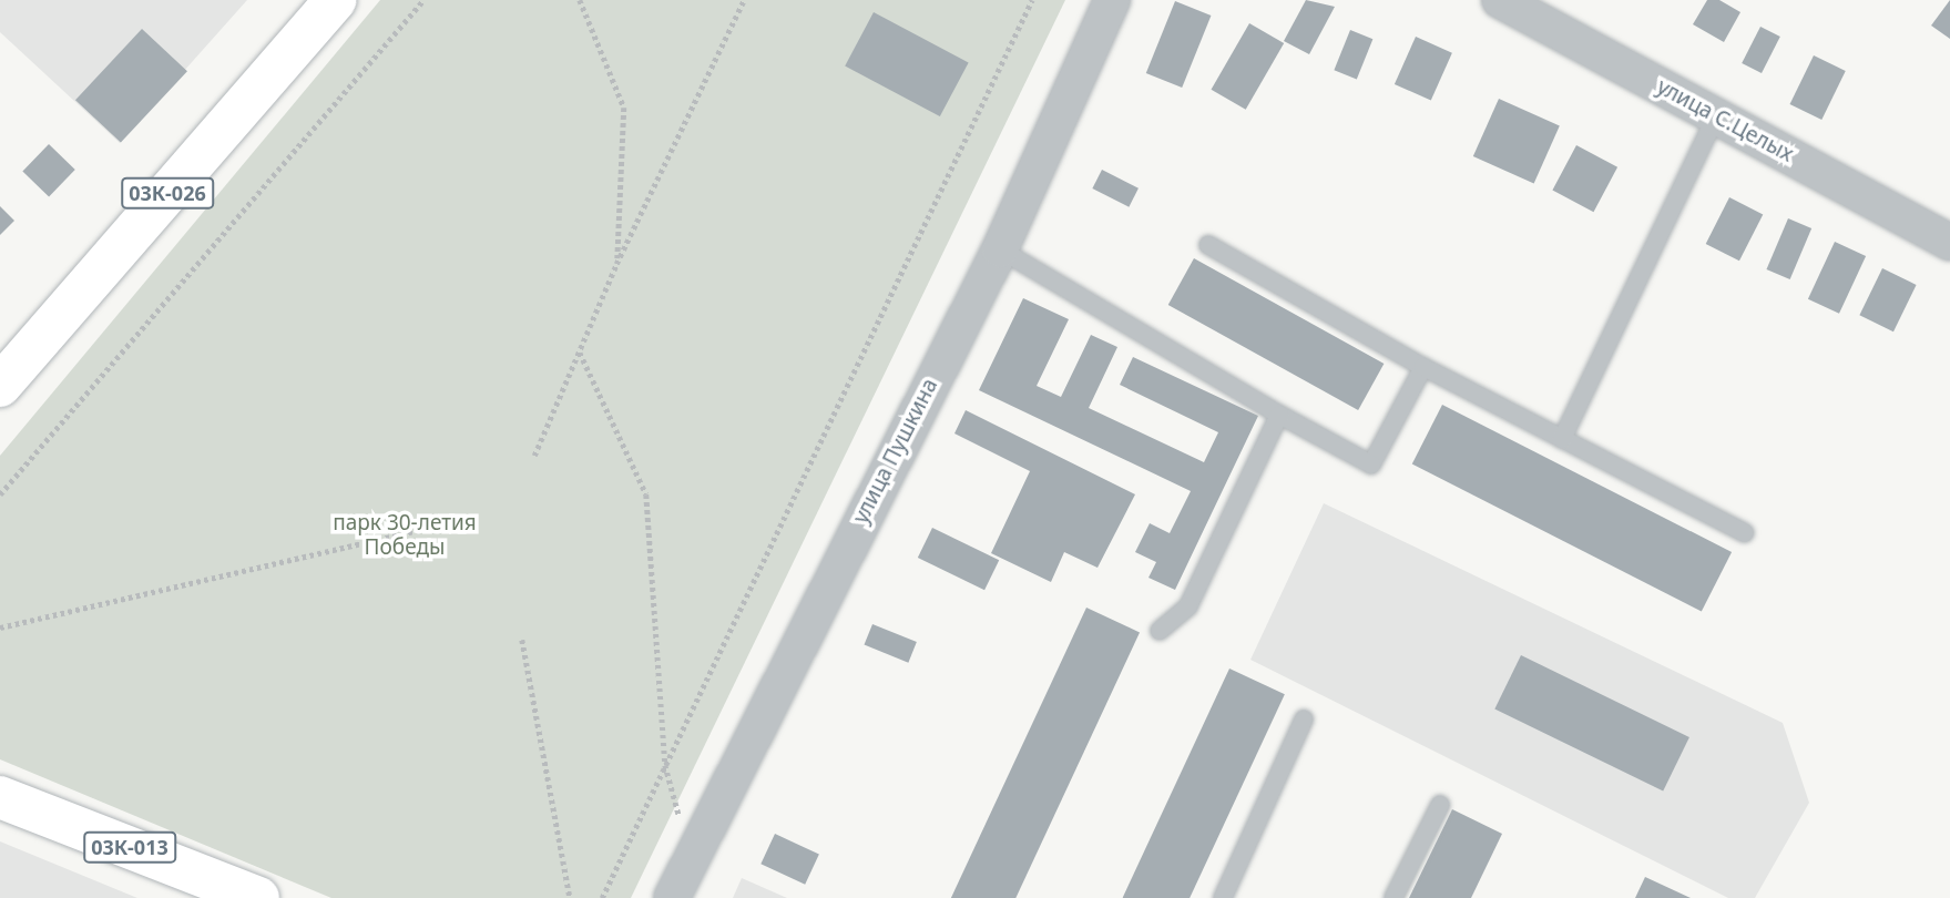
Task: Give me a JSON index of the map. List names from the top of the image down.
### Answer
{
  "streets": {
    "main road": ["03К-026", "03К-013"],
    "street": ["улица С.Целых", "улица Пушкина"]
  },
  "parks": ["парк 30-летия Победы"]
}
